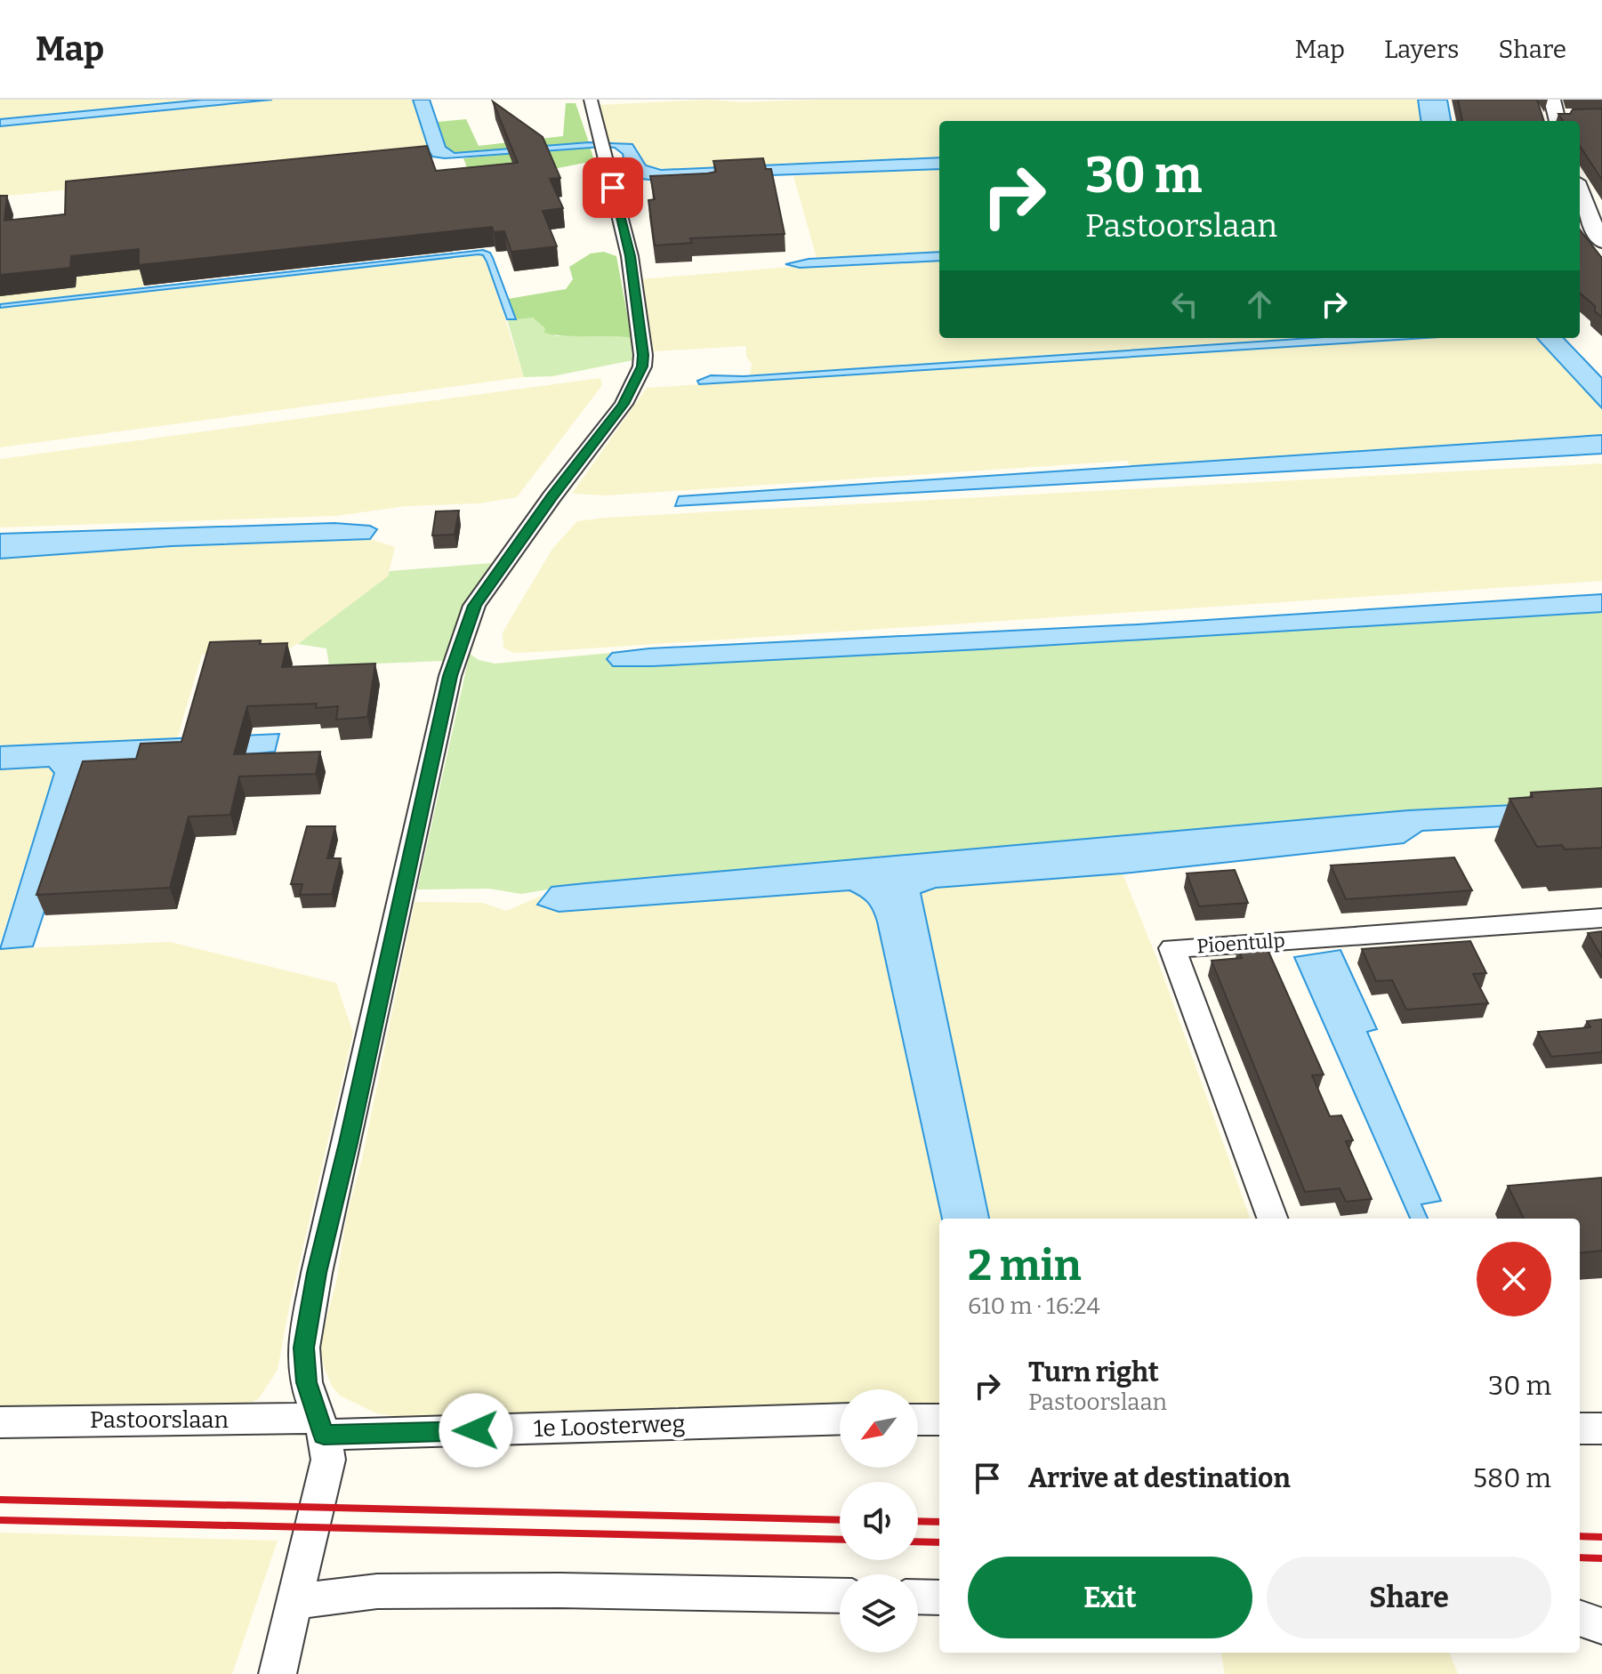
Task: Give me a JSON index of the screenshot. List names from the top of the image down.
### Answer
{
  "streets": {
    "street": ["Pioentulp", "Pastoorslaan", "1e Loosterweg"]
  },
  "crossings": [
    ["Pastoorslaan", "1e Loosterweg"]
  ],
  "north": "bottom left",
  "page": {
    "header": "Map",
    "nav": ["Map", "Layers", "Share"],
    "turn": ["30 m", "Pastoorslaan"],
    "heading": ["2 min", "610 m · 16:24"],
    "list": [
      {
        "name": "Turn right",
        "note": "Pastoorslaan",
        "value": "30 m"
      },
      {
        "name": "Arrive at destination",
        "value": "580 m"
      }
    ],
    "buttons": ["Exit", "Share"]
  }
}
